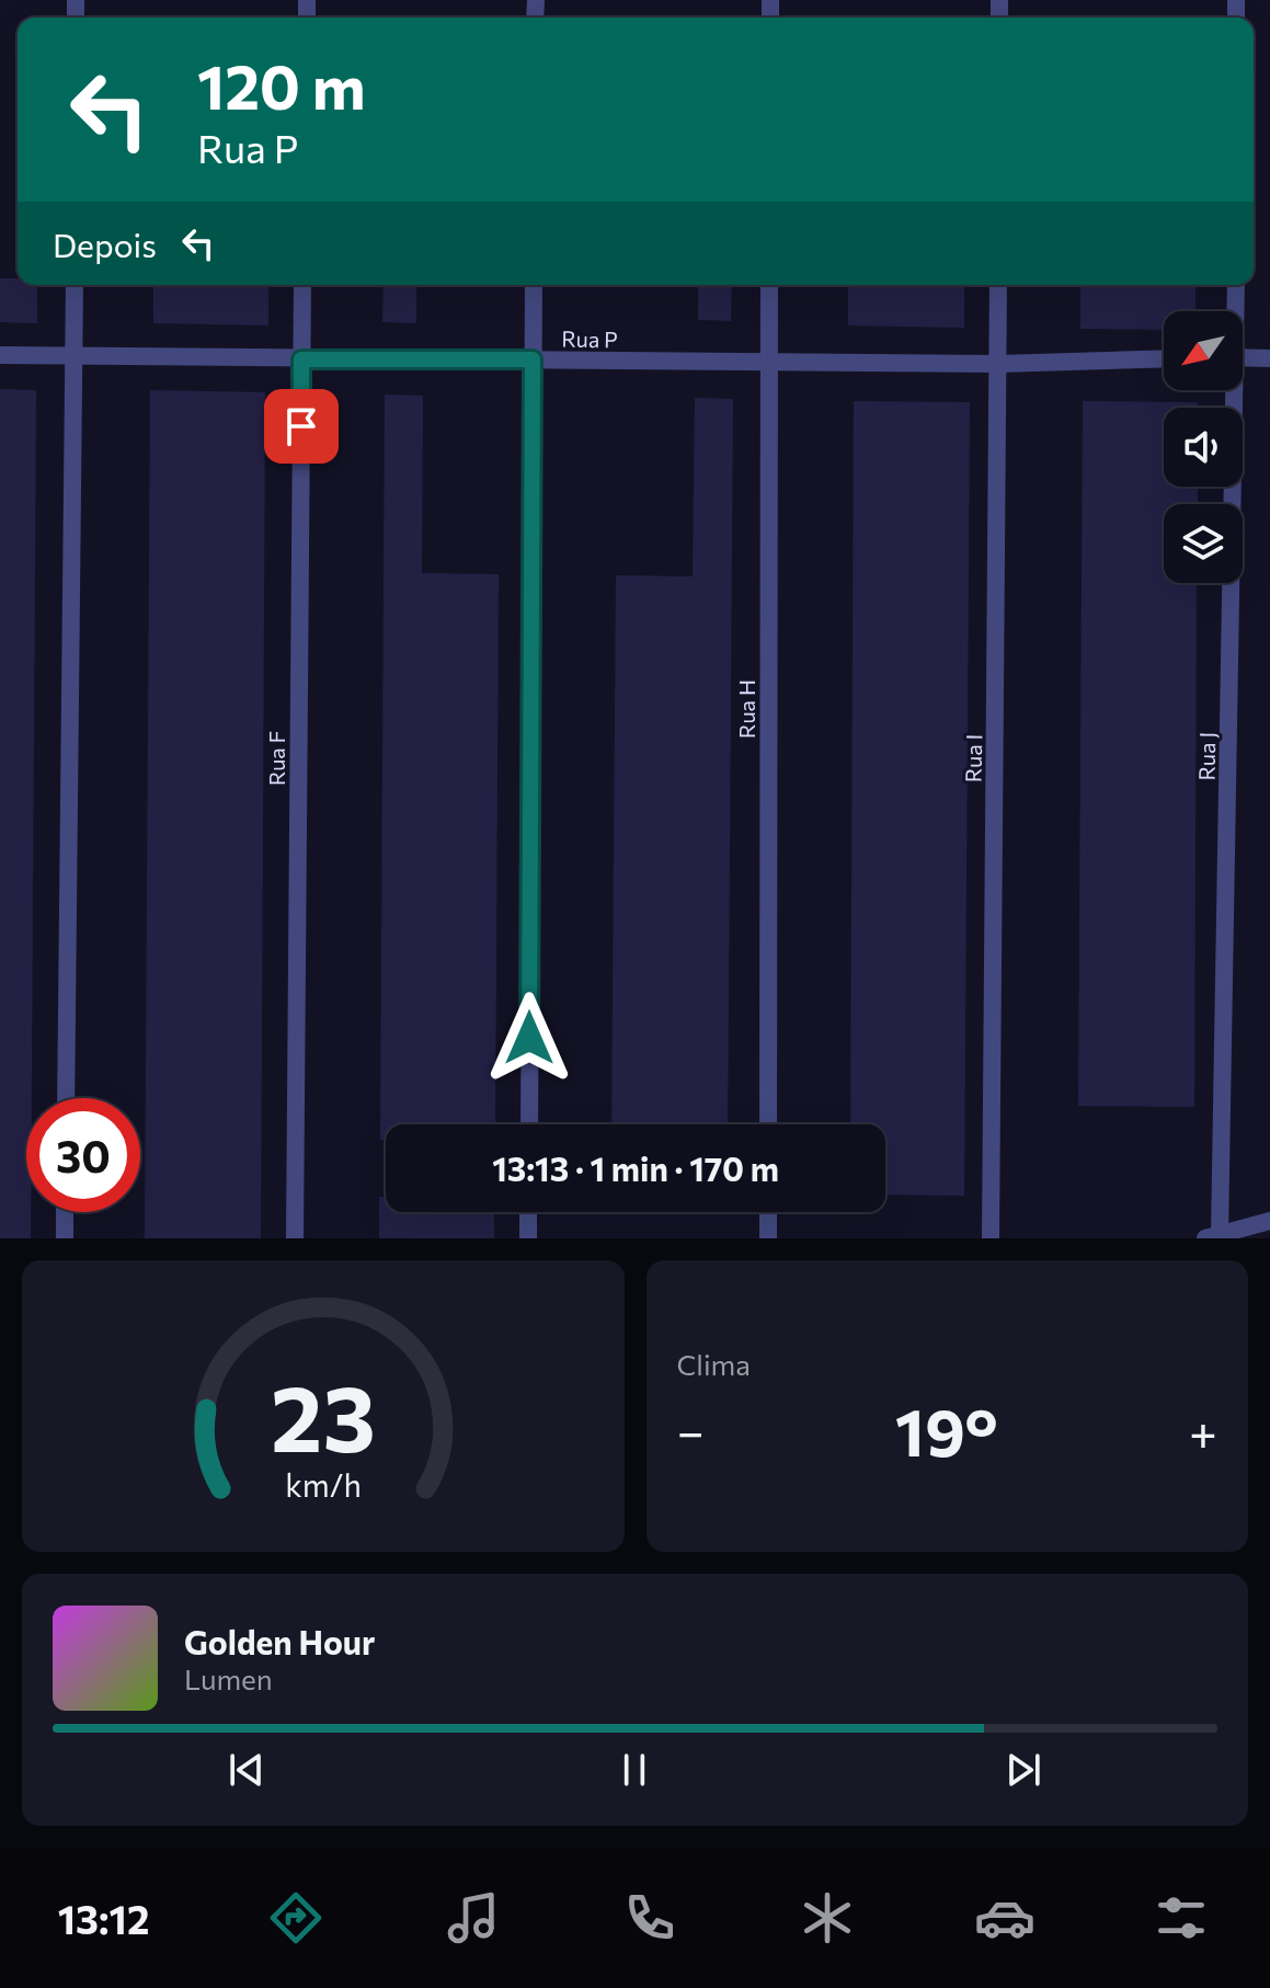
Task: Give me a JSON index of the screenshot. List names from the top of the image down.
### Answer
{
  "streets": {
    "street": [
      "Rua P",
      "Rua H",
      "Rua J",
      "Rua F",
      "Rua I"
    ]
  },
  "crossings": [
    ["Rua P", "Rua H"],
    ["Rua P", "Rua F"],
    ["Rua P", "Rua I"]
  ],
  "north": "bottom left",
  "page": {
    "turn": ["120 m", "Rua P"],
    "then": "Depois",
    "limit": "30",
    "trip": "13:13 · 1 min · 170 m",
    "tile": "Clima",
    "heat": ["−", "19°", "+"],
    "song": ["Golden Hour", "Lumen"],
    "tabs": "13:12",
    "gauge": ["23", "km/h"]
  }
}
